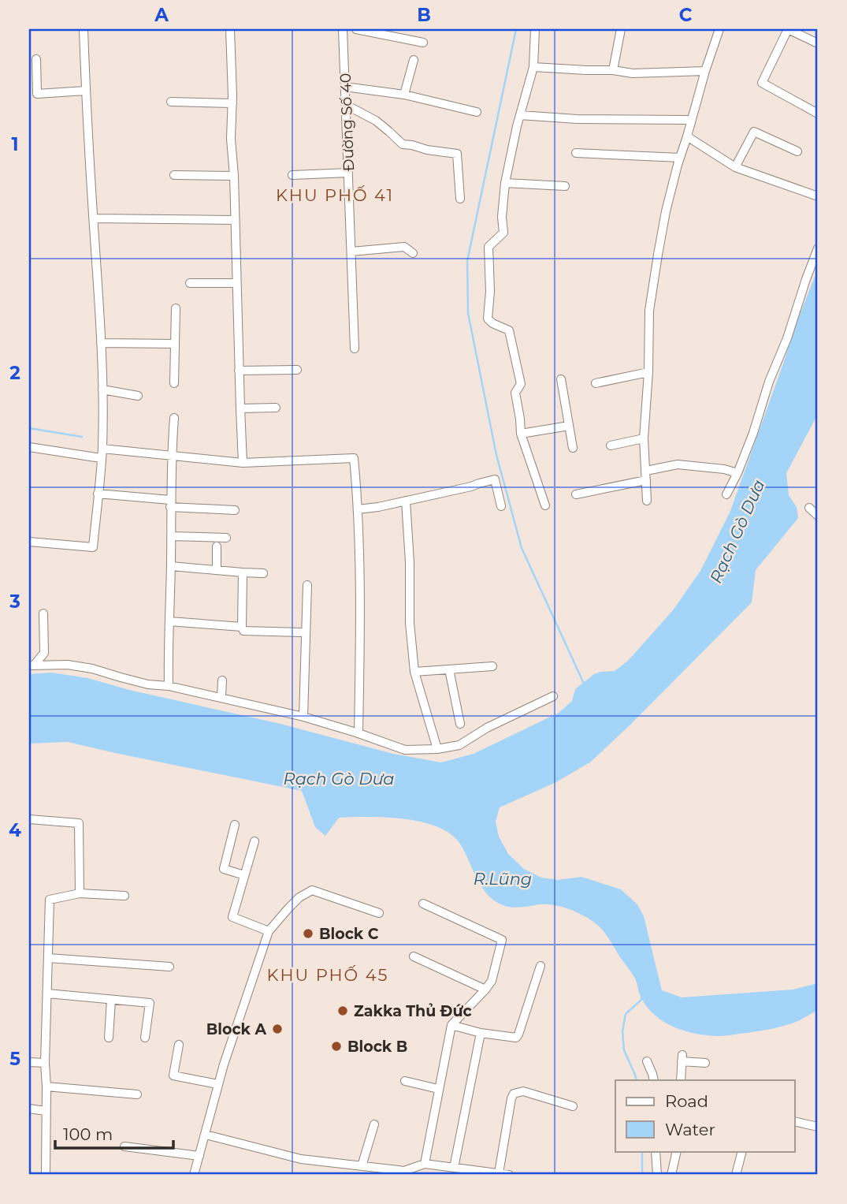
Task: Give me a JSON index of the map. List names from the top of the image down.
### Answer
{
  "streets": {
    "street": ["Đường Số 40"]
  },
  "districts": ["KHU PHỐ 41", "KHU PHỐ 45"],
  "water": ["Rạch Gò Dưa", "R.Lũng"],
  "places": [
    "Block C",
    "Zakka Thủ Đức",
    "Block A",
    "Block B"
  ],
  "legend": ["Road", "Water"],
  "scale_bar": "100 m",
  "grid": {
    "columns": ["A", "B", "C"],
    "rows": [
      "1",
      "2",
      "3",
      "4",
      "5"
    ]
  }
}
